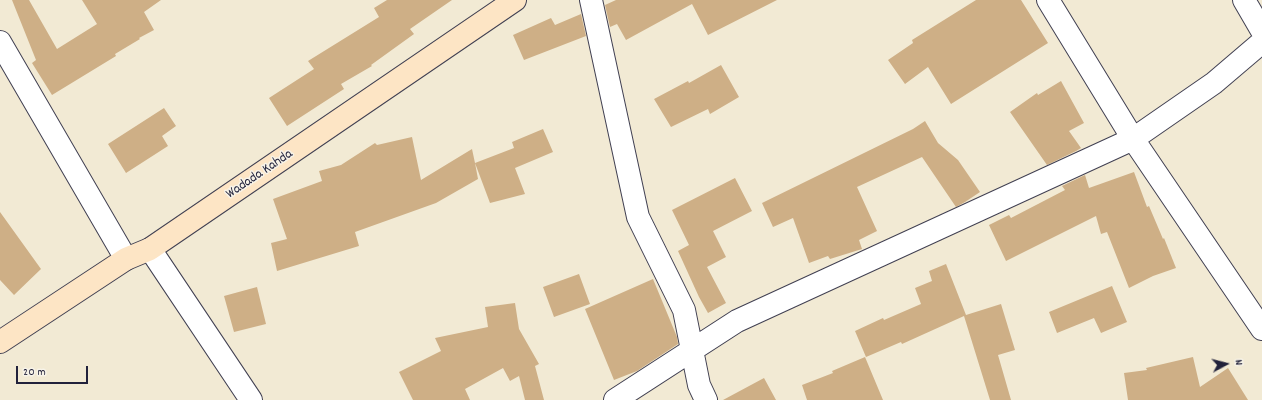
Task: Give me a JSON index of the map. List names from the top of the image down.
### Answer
{
  "streets": {
    "main road": ["Wadada Kahda"]
  },
  "scale_bar": "20 m",
  "north": "right"
}
